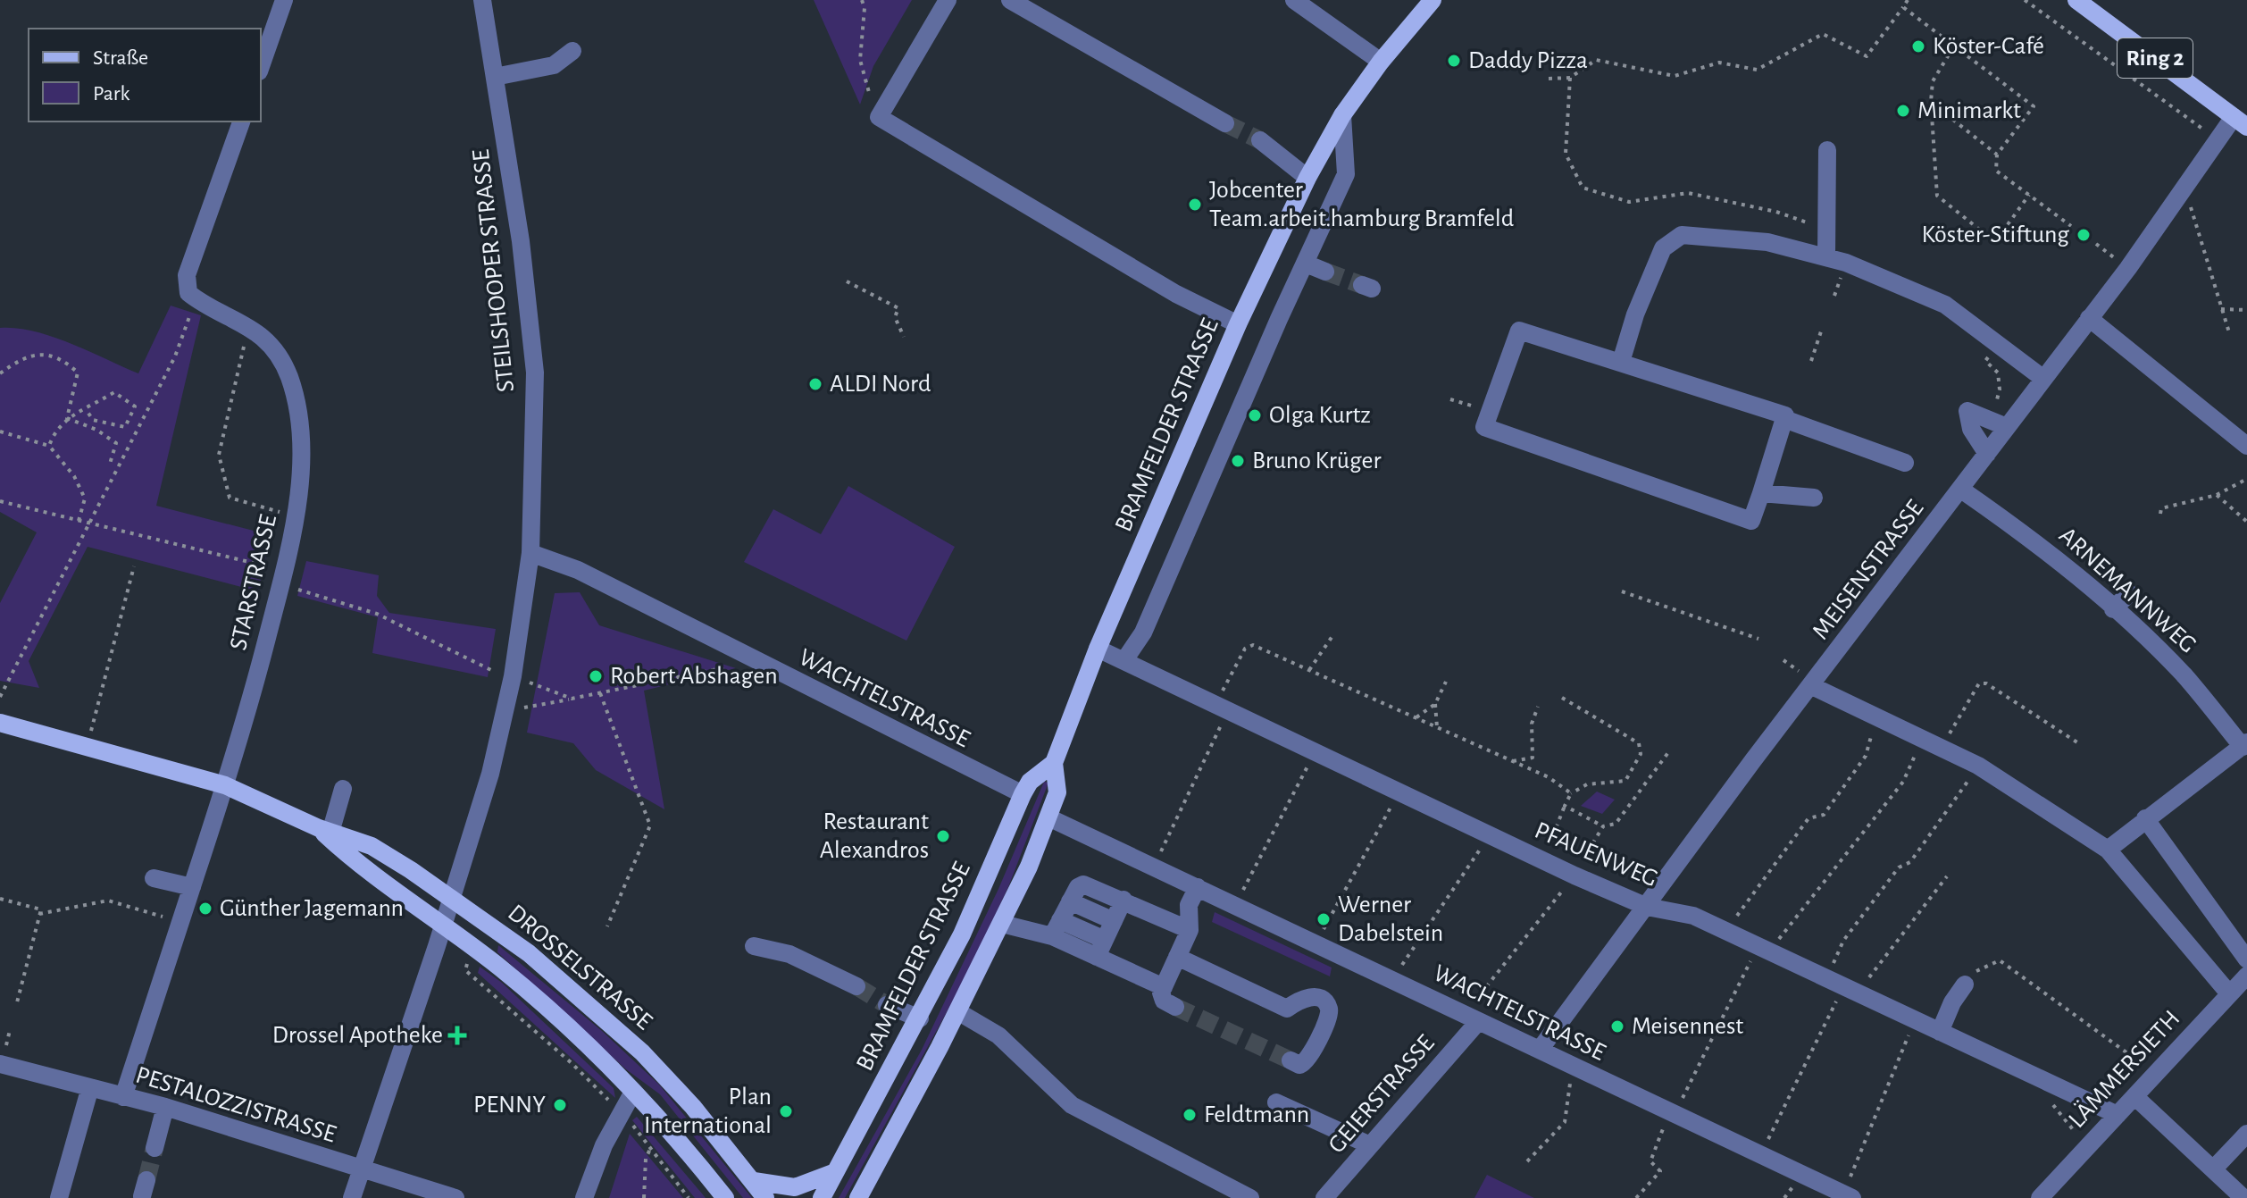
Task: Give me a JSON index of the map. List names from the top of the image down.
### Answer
{
  "streets": {
    "main road": ["Ring 2", "BRAMFELDER STRASSE", "DROSSELSTRASSE"],
    "street": [
      "STEILSHOOPER STRASSE",
      "MEISENSTRASSE",
      "STARSTRASSE",
      "ARNEMANNWEG",
      "WACHTELSTRASSE",
      "PFAUENWEG",
      "LÄMMERSIETH",
      "GEIERSTRASSE",
      "PESTALOZZISTRASSE"
    ]
  },
  "crossings": [
    ["Ring 2", "MEISENSTRASSE"],
    ["STEILSHOOPER STRASSE", "WACHTELSTRASSE"],
    ["STEILSHOOPER STRASSE", "DROSSELSTRASSE"],
    ["STEILSHOOPER STRASSE", "PESTALOZZISTRASSE"],
    ["BRAMFELDER STRASSE", "WACHTELSTRASSE"],
    ["BRAMFELDER STRASSE", "PFAUENWEG"],
    ["MEISENSTRASSE", "ARNEMANNWEG"],
    ["MEISENSTRASSE", "WACHTELSTRASSE"],
    ["MEISENSTRASSE", "PFAUENWEG"],
    ["STARSTRASSE", "DROSSELSTRASSE"],
    ["STARSTRASSE", "PESTALOZZISTRASSE"],
    ["WACHTELSTRASSE", "GEIERSTRASSE"],
    ["PFAUENWEG", "LÄMMERSIETH"]
  ],
  "places": {
    "other": [
      "Köster-Café",
      "Daddy Pizza",
      "Minimarkt",
      "Jobcenter Team.arbeit.hamburg Bramfeld",
      "Köster-Stiftung",
      "ALDI Nord",
      "Olga Kurtz",
      "Bruno Krüger",
      "Robert Abshagen",
      "Restaurant Alexandros",
      "Günther Jagemann",
      "Werner Dabelstein",
      "Meisennest",
      "PENNY",
      "Plan International",
      "Feldtmann"
    ],
    "health": ["Drossel Apotheke"]
  },
  "legend": ["Straße", "Park"]
}
